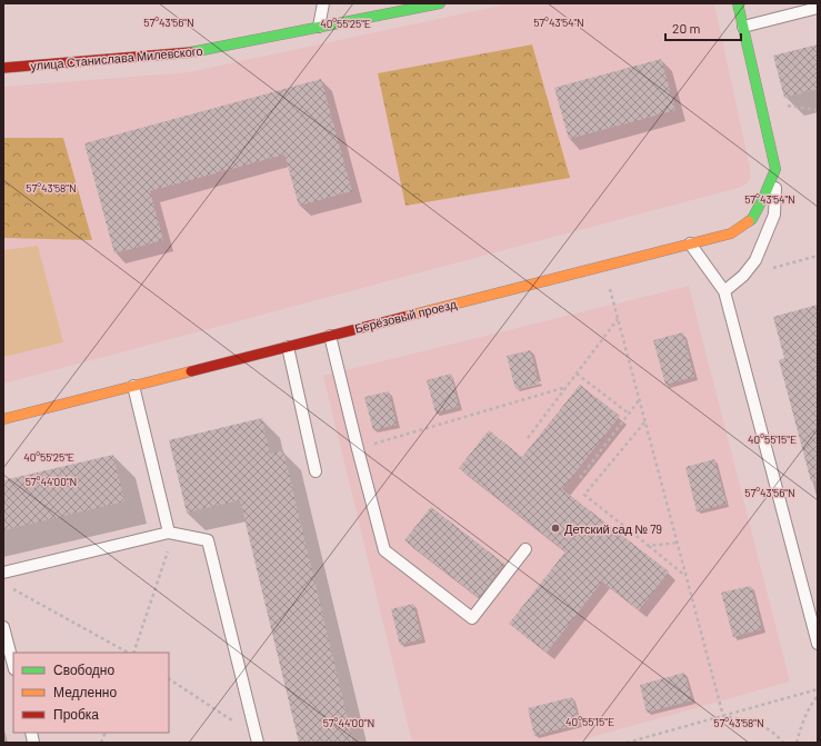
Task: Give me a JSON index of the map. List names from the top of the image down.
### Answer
{
  "streets": {
    "street": ["улица Станислава Милевского", "Берёзовый проезд"]
  },
  "places": ["Детский сад № 79"],
  "legend": ["Свободно", "Медленно", "Пробка"],
  "scale_bar": "20 m",
  "coordinates": [
    "57°43'56\"N",
    "57°43'54\"N",
    "40°55'25\"E",
    "57°43'58\"N",
    "40°55'15\"E",
    "57°44'00\"N"
  ]
}
